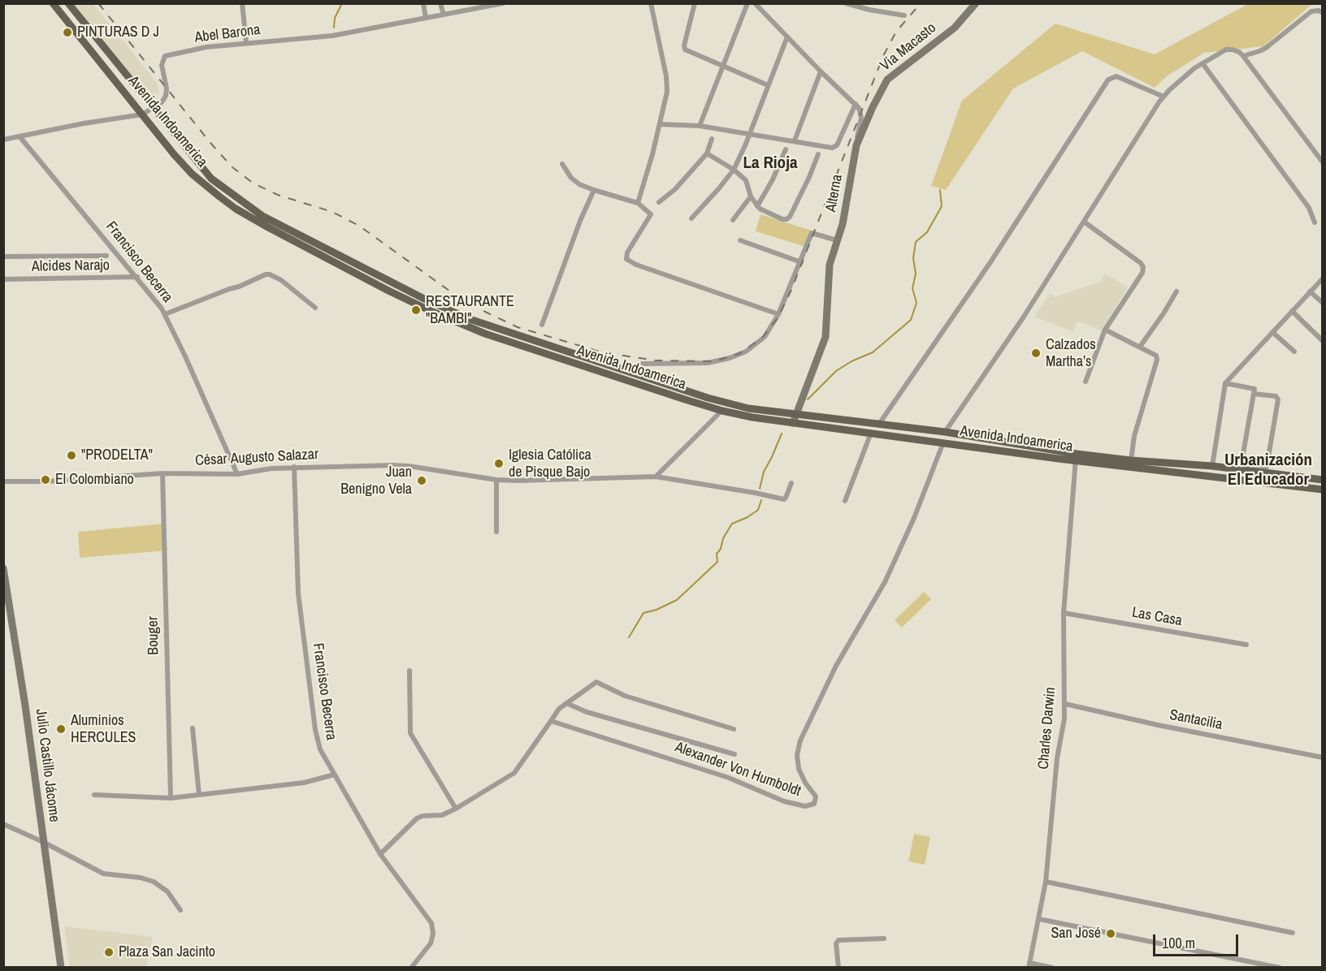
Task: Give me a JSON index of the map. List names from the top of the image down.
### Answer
{
  "streets": {
    "main road": ["Avenida Indoamerica"],
    "street": [
      "Abel Barona",
      "Via Macasto",
      "Alterna",
      "Francisco Becerra",
      "Alcides Narajo",
      "César Augusto Salazar",
      "Las Casa",
      "Bouger",
      "Santacilia",
      "Charles Darwin",
      "Julio Castillo Jácome",
      "Alexander Von Humboldt"
    ]
  },
  "crossings": [
    ["Abel Barona", "Avenida Indoamerica"],
    ["Abel Barona", "Francisco Becerra"],
    ["Via Macasto", "Alterna"],
    ["Avenida Indoamerica", "Alterna"],
    ["Avenida Indoamerica", "Charles Darwin"],
    ["Avenida Indoamerica", "Alexander Von Humboldt"],
    ["Francisco Becerra", "Alcides Narajo"],
    ["Francisco Becerra", "César Augusto Salazar"],
    ["César Augusto Salazar", "Bouger"],
    ["Las Casa", "Charles Darwin"],
    ["Santacilia", "Charles Darwin"]
  ],
  "districts": ["La Rioja", "Urbanización El Educador"],
  "places": [
    "PINTURAS D J",
    "RESTAURANTE \"BAMBI\"",
    "Calzados Martha’s",
    "\"PRODELTA\"",
    "Iglesia Católica de Pisque Bajo",
    "El Colombiano",
    "Juan Benigno Vela",
    "Aluminios HERCULES",
    "San José",
    "Plaza San Jacinto"
  ],
  "scale_bar": "100 m"
}
